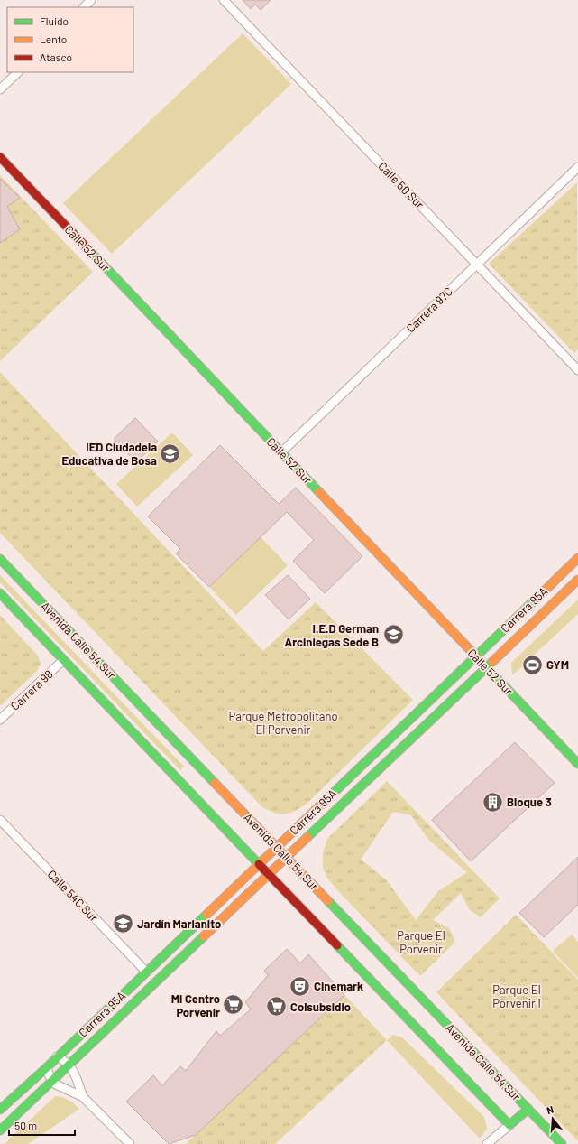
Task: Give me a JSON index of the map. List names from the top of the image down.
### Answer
{
  "streets": {
    "street": [
      "Calle 50 Sur",
      "Calle 52 Sur",
      "Carrera 97C",
      "Carrera 95A",
      "Avenida Calle 54 Sur",
      "Carrera 98",
      "Calle 54C Sur"
    ]
  },
  "crossings": [
    ["Calle 50 Sur", "Carrera 97C"],
    ["Calle 52 Sur", "Carrera 97C"],
    ["Calle 52 Sur", "Carrera 95A"],
    ["Carrera 95A", "Avenida Calle 54 Sur"],
    ["Carrera 95A", "Calle 54C Sur"],
    ["Avenida Calle 54 Sur", "Carrera 98"]
  ],
  "parks": ["Parque Metropolitano El Porvenir", "Parque El Porvenir", "Parque El Porvenir I"],
  "places": {
    "school or university": ["IED Ciudadela Educativa de Bosa", "I.E.D German Arciniegas Sede B", "Jardín Marianito"],
    "sports": ["GYM"],
    "building": ["Bloque 3"],
    "theatre": ["Cinemark"],
    "supermarket": ["Mi Centro Porvenir", "Colsubsidio"]
  },
  "legend": ["Fluido", "Lento", "Atasco"],
  "scale_bar": "50 m",
  "north": "top"
}
